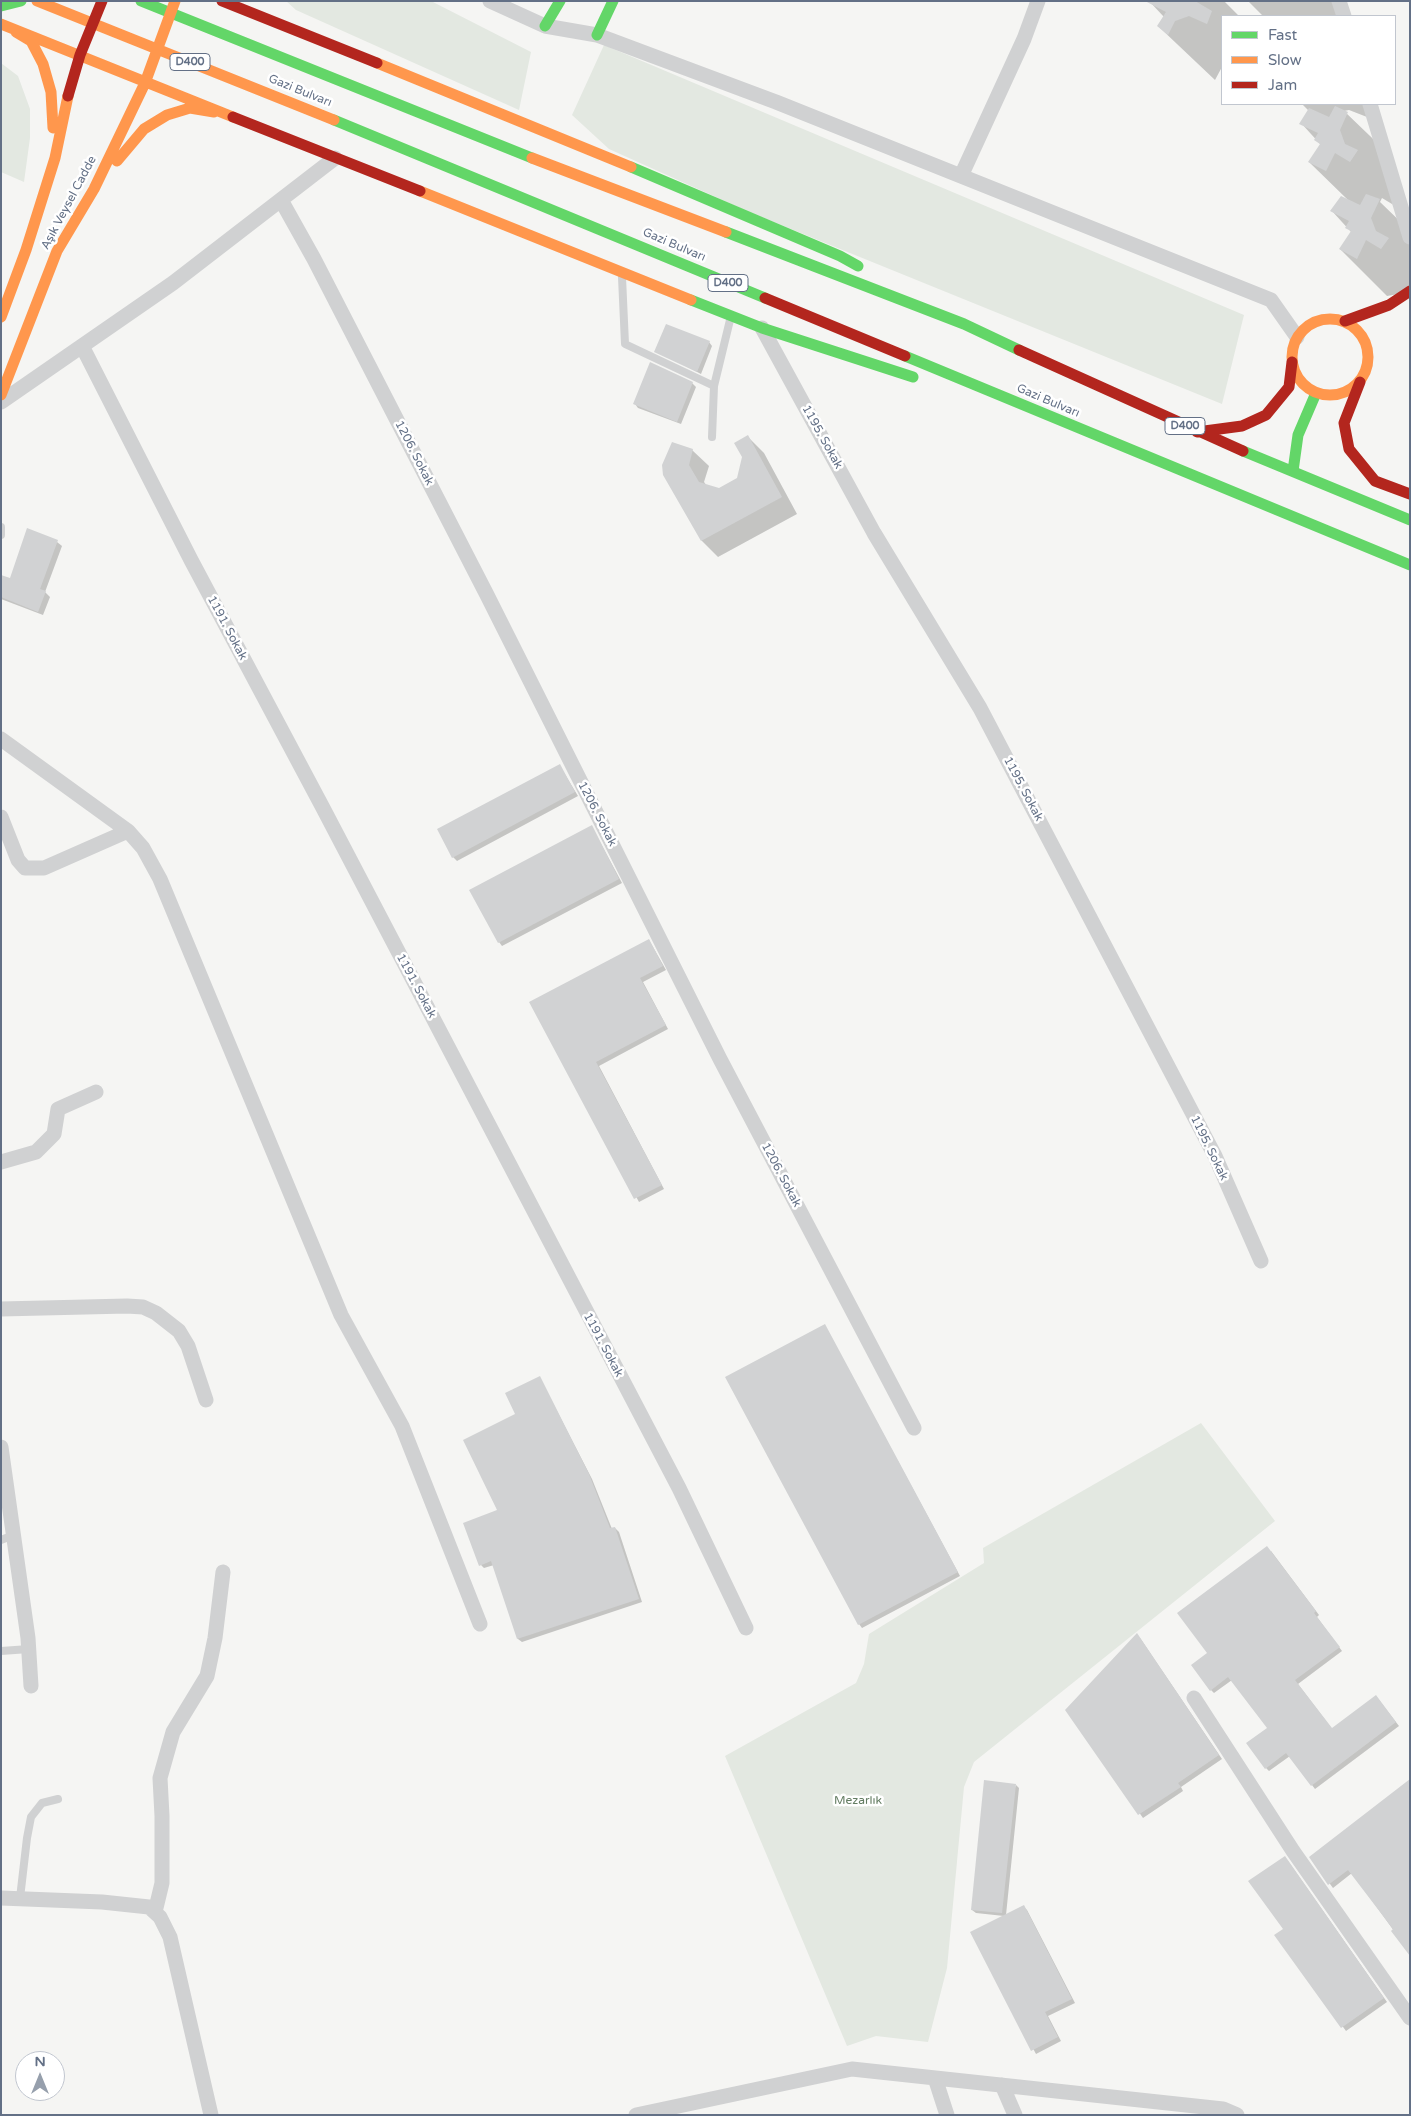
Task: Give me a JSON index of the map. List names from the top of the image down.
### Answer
{
  "streets": {
    "main road": ["D400", "Gazi Bulvarı", "Aşık Veysel Cadde"],
    "street": ["1195. Sokak", "1206. Sokak", "1191. Sokak"]
  },
  "parks": ["Mezarlık"],
  "legend": ["Fast", "Slow", "Jam"],
  "north": "top"
}
